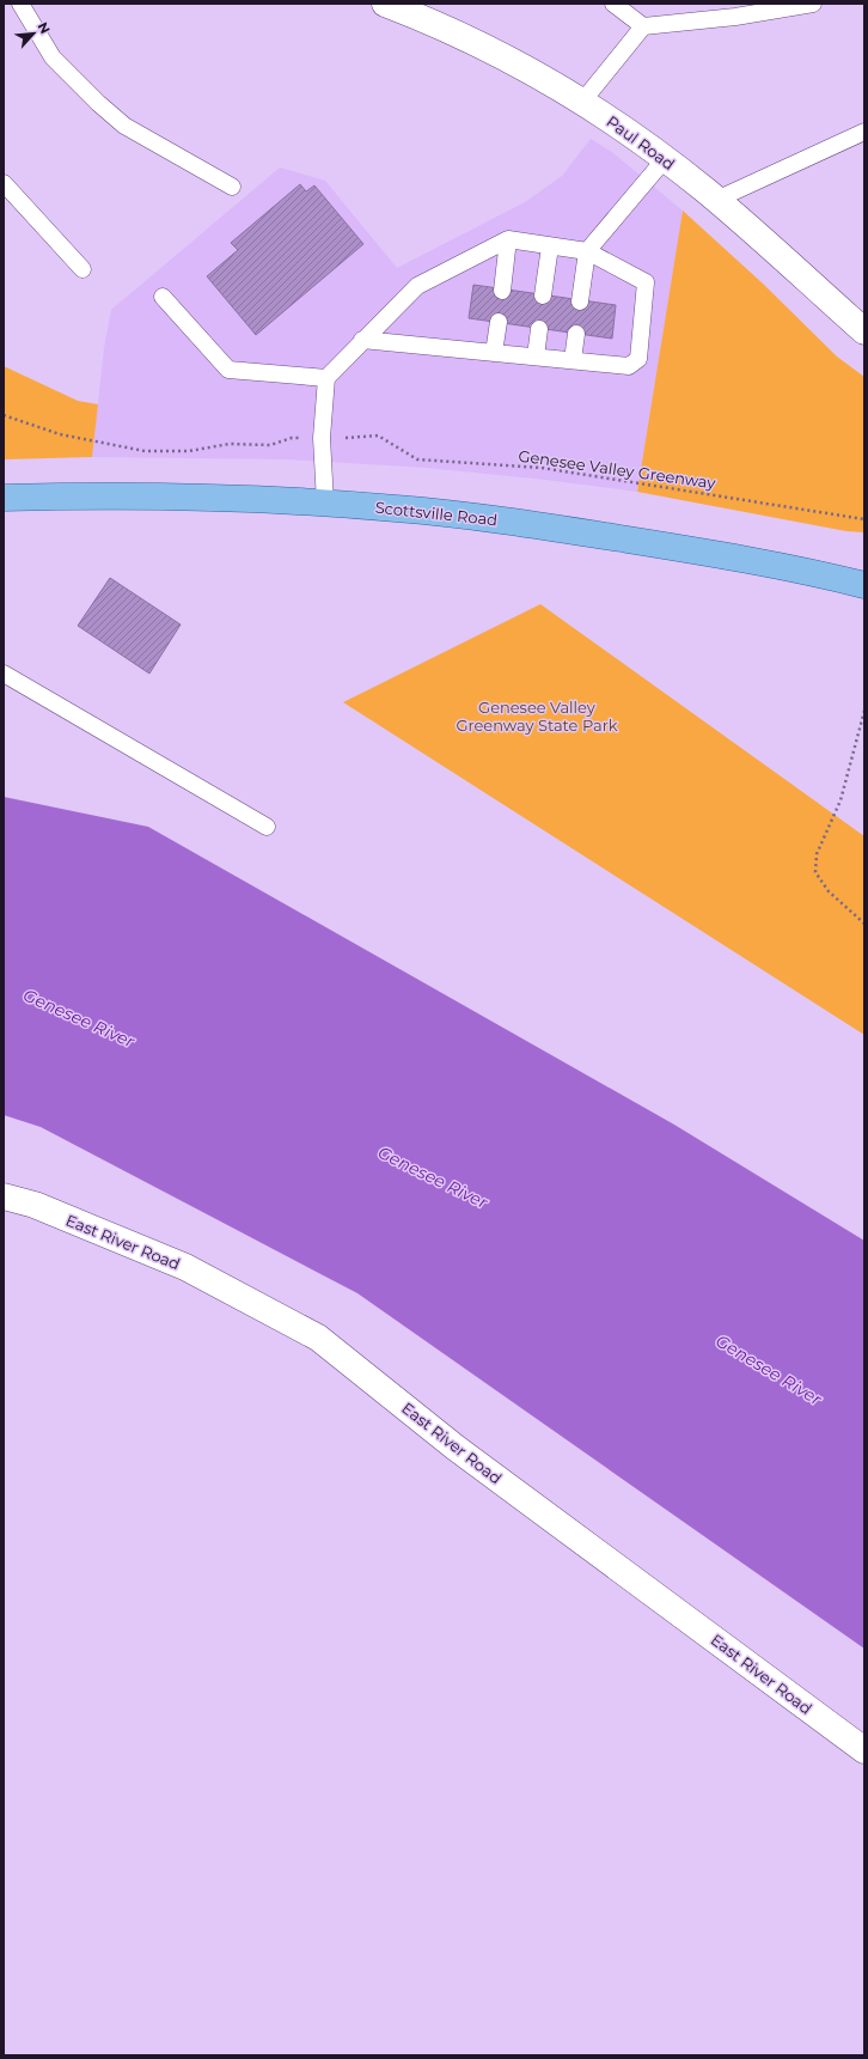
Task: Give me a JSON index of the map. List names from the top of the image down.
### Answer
{
  "streets": {
    "main road": ["Scottsville Road"],
    "street": ["Paul Road", "East River Road"],
    "path": ["Genesee Valley Greenway"]
  },
  "water": ["Genesee River"],
  "parks": ["Genesee Valley Greenway State Park"],
  "north": "top right"
}
